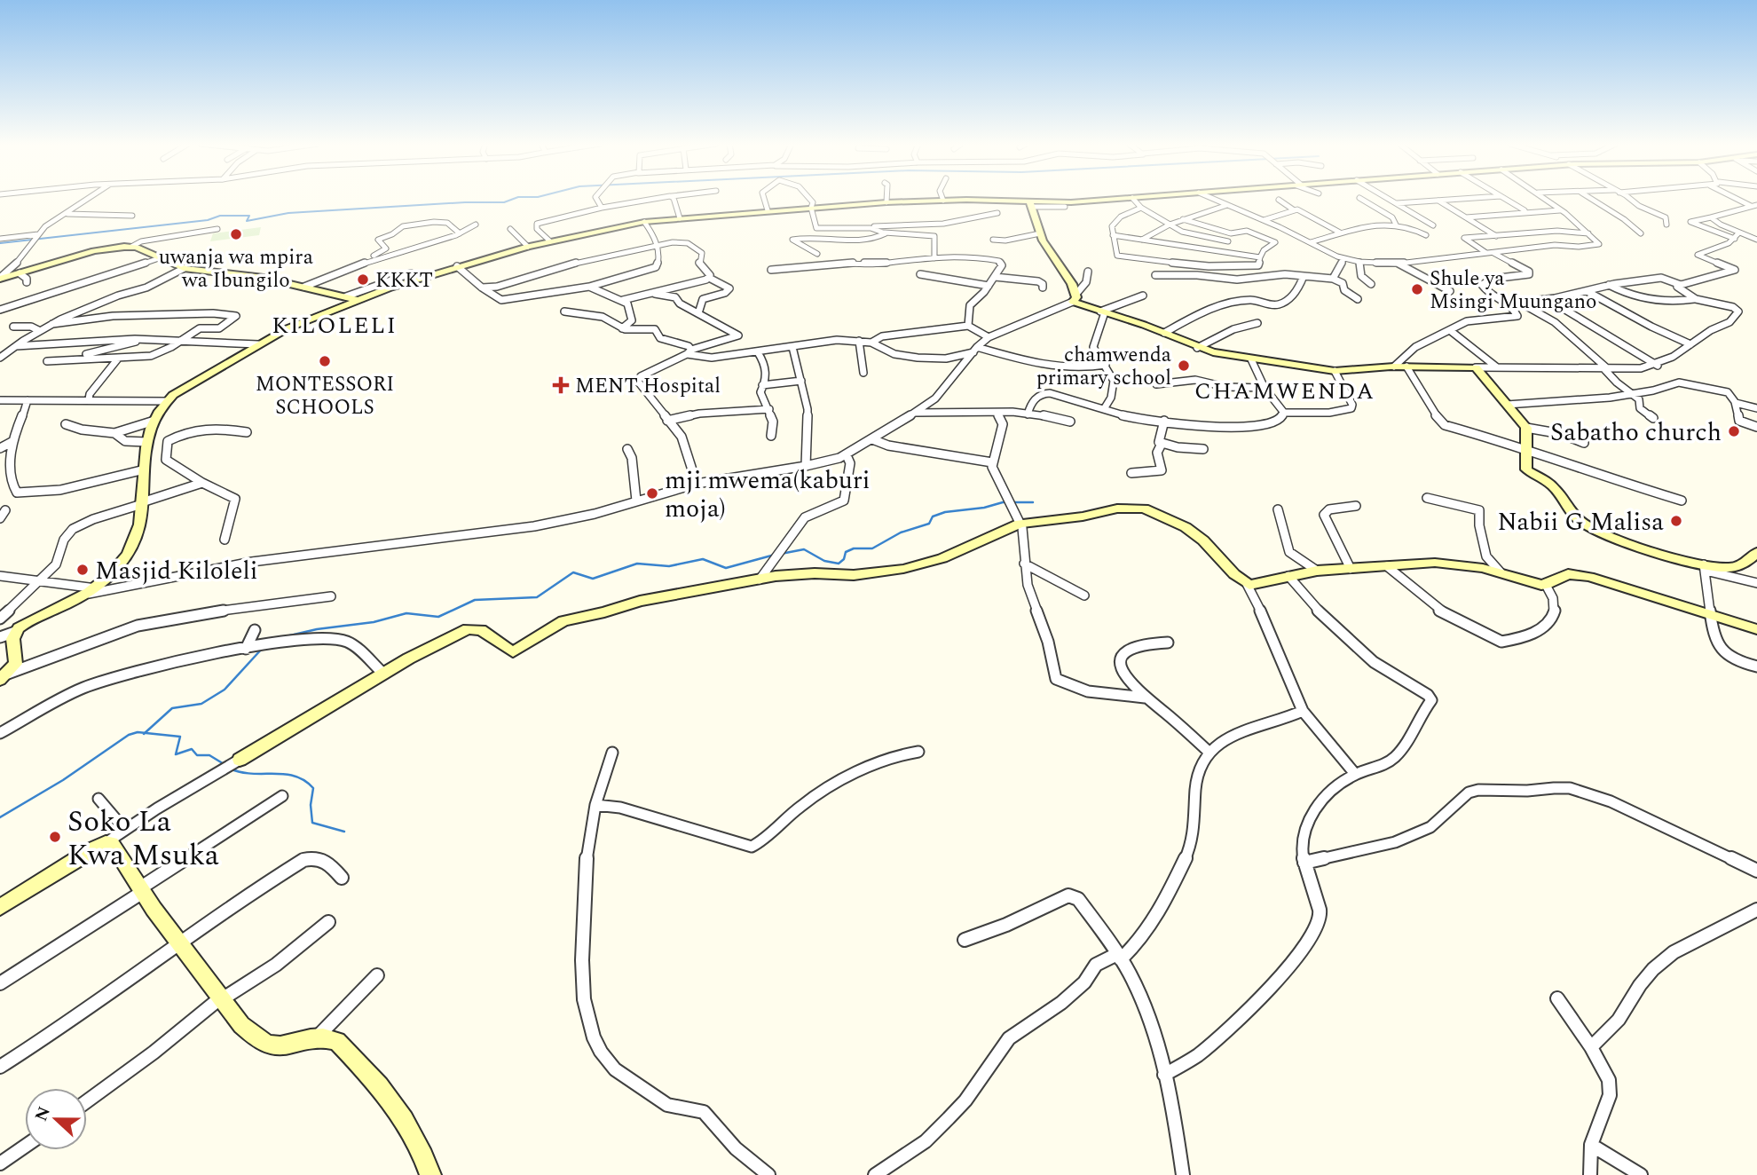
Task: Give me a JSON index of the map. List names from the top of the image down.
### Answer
{
  "districts": ["KILOLELI", "CHAMWENDA"],
  "places": {
    "other": [
      "uwanja wa mpira wa Ibungilo",
      "KKKT",
      "Shule ya Msingi Muungano",
      "MONTESSORI SCHOOLS",
      "chamwenda primary school",
      "Sabatho church",
      "mji mwema(kaburi moja)",
      "Nabii G Malisa",
      "Masjid Kiloleli",
      "Soko La Kwa Msuka"
    ],
    "health": ["MENT Hospital"]
  },
  "north": "left"
}
